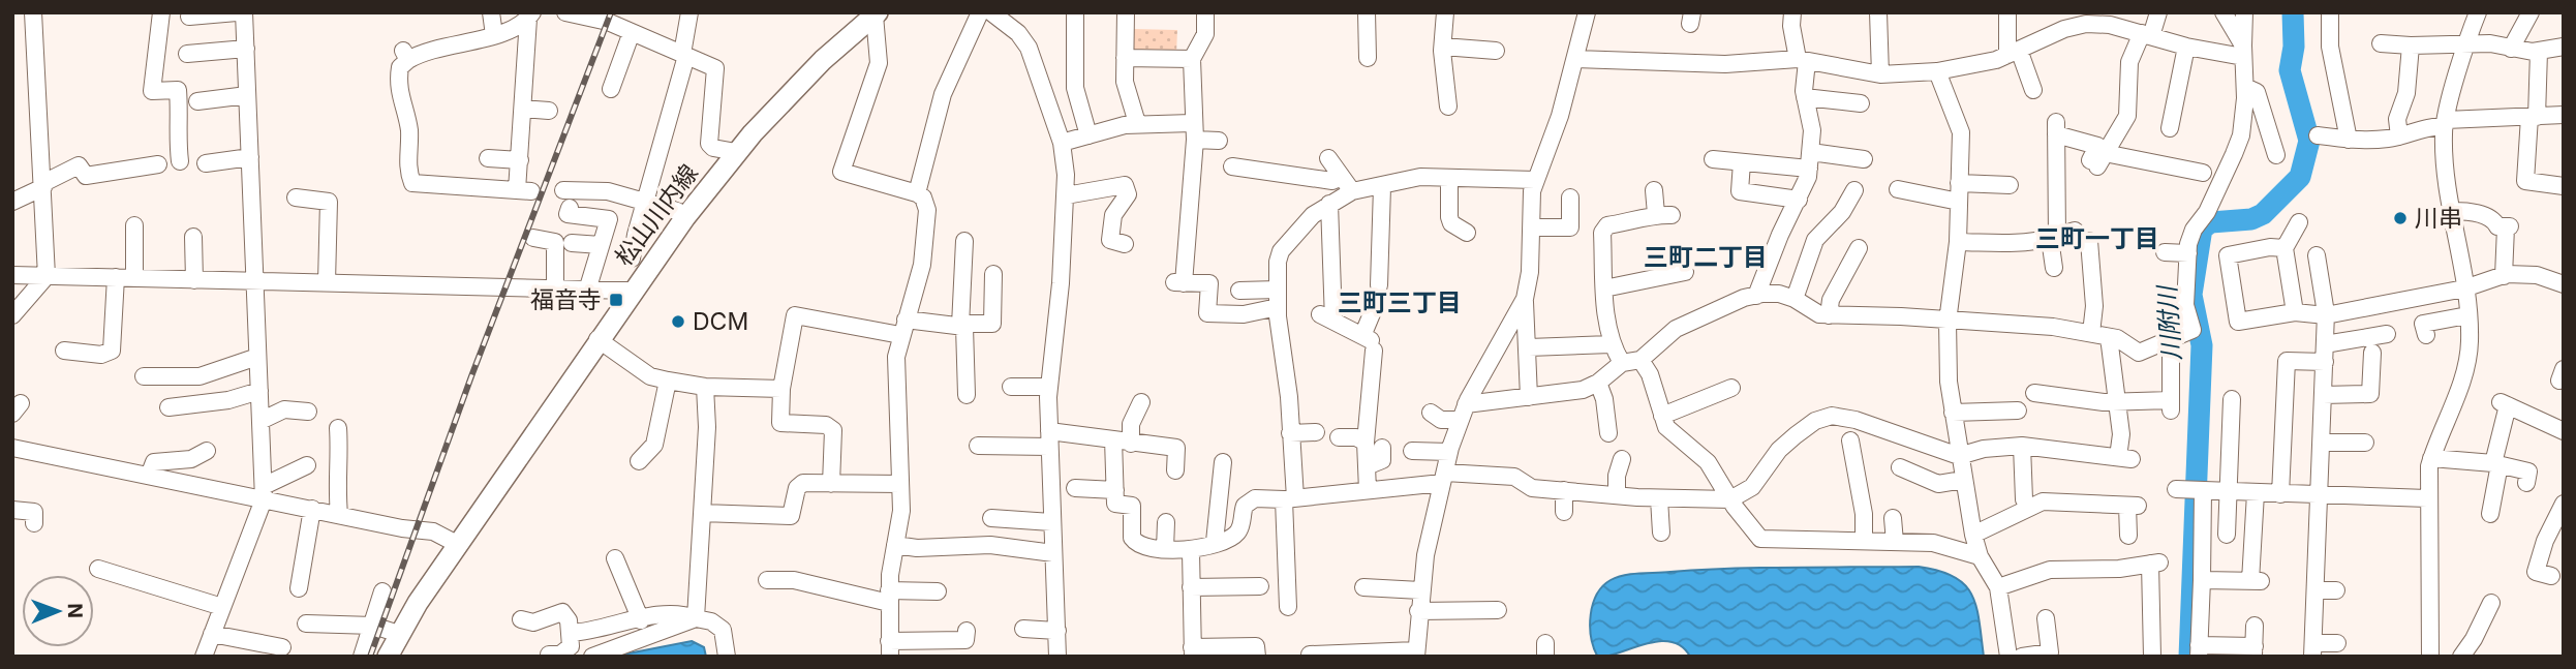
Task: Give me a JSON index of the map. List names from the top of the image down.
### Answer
{
  "streets": {
    "main road": ["松山川内線"]
  },
  "districts": ["三町一丁目", "三町二丁目", "三町三丁目"],
  "water": ["川附川"],
  "places": {
    "other": ["川串", "DCM"],
    "transit": ["福音寺"]
  },
  "north": "right"
}
